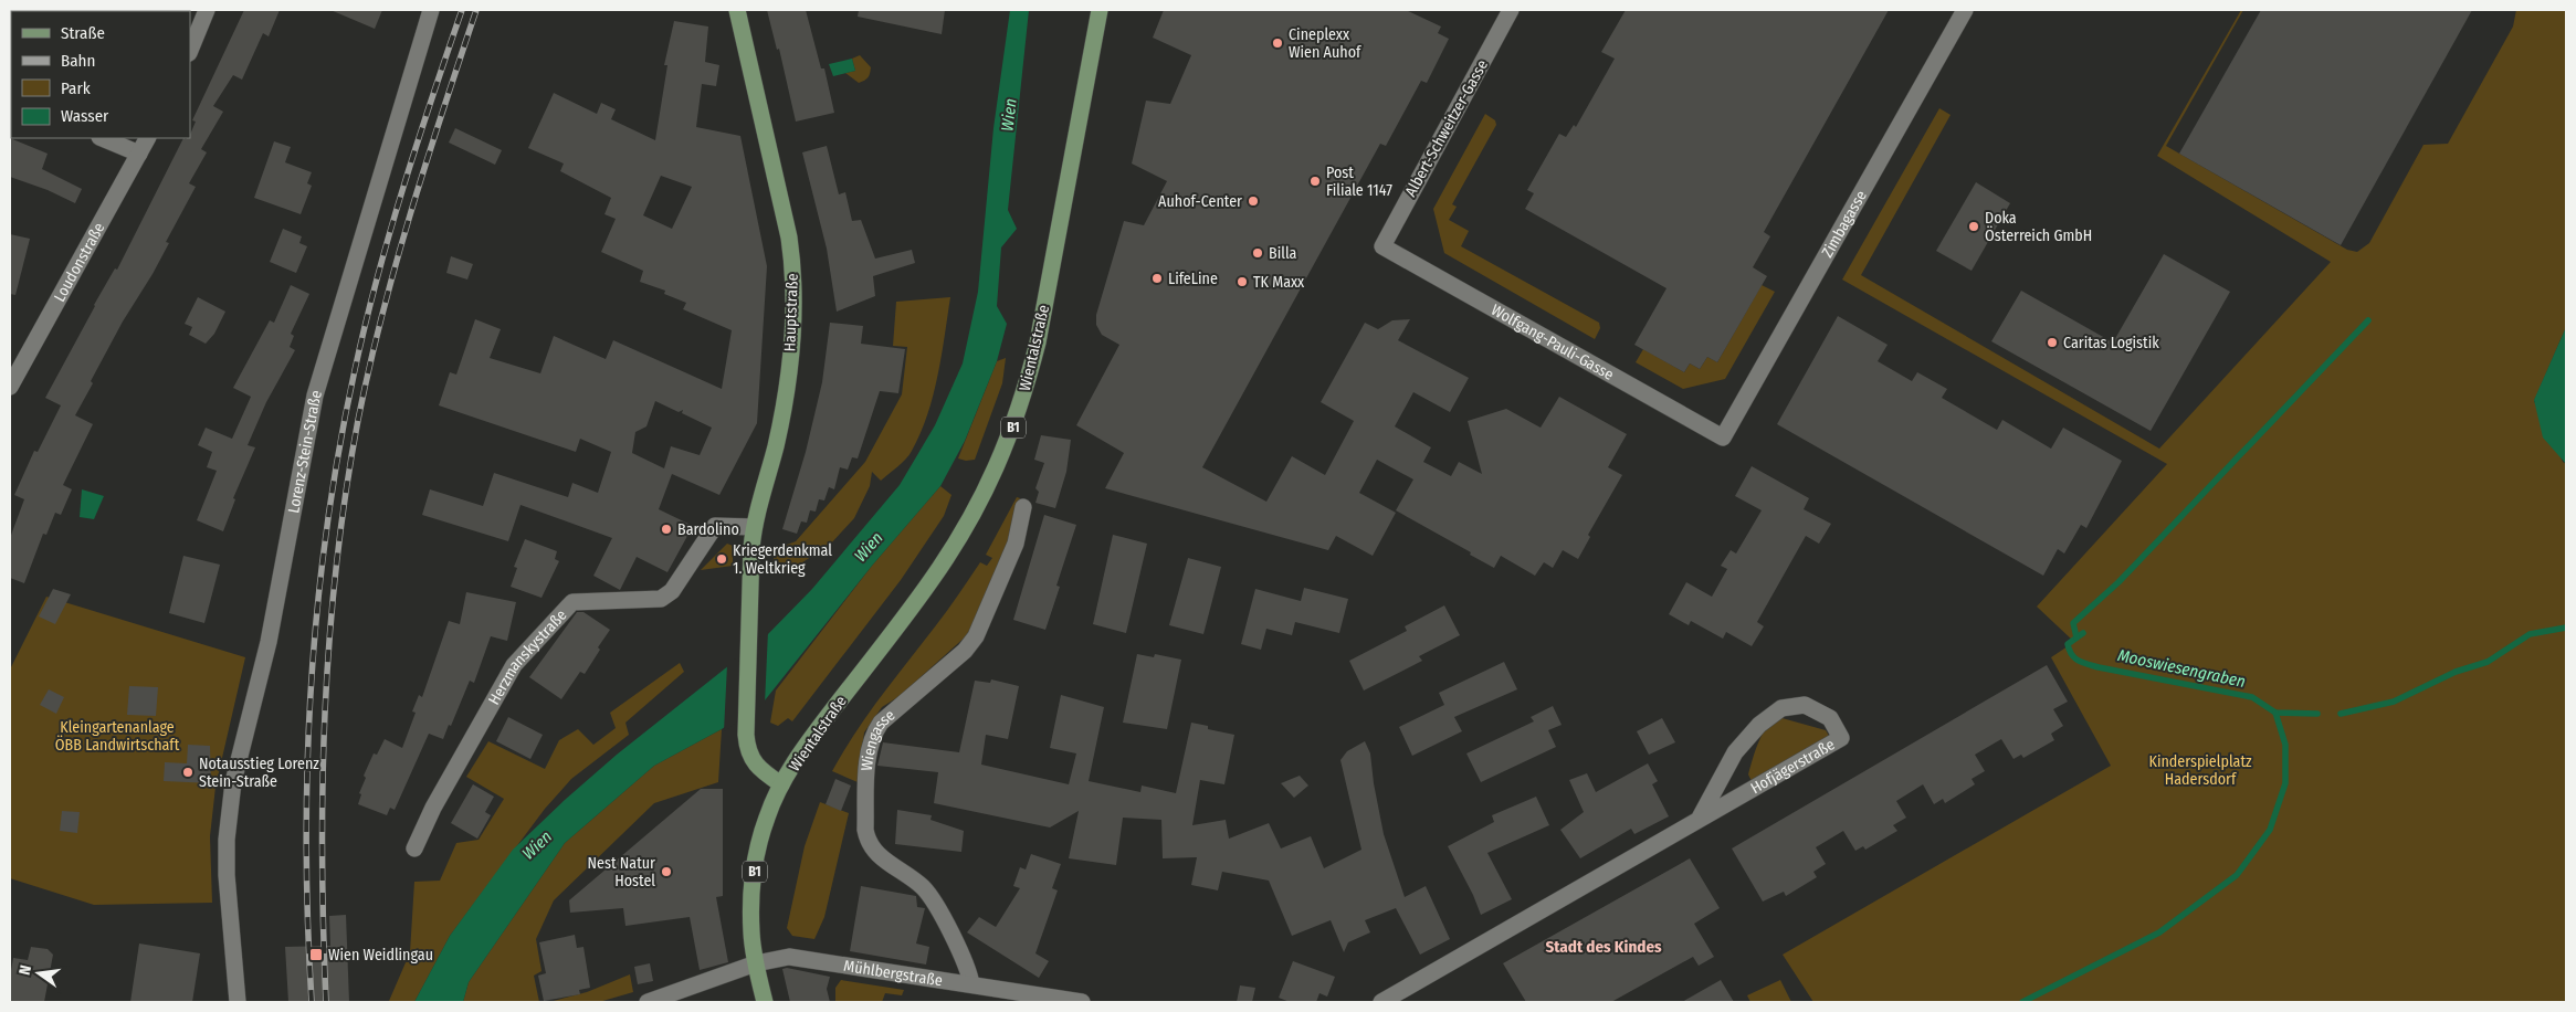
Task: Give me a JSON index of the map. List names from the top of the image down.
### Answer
{
  "streets": {
    "main road": ["Hauptstraße", "Wientalstraße", "B1"],
    "street": [
      "Albert-Schweitzer-Gasse",
      "Zimbagasse",
      "Loudonstraße",
      "Wolfgang-Pauli-Gasse",
      "Lorenz-Stein-Straße",
      "Herzmanskystraße",
      "Wiengasse",
      "Hofjägerstraße",
      "Mühlbergstraße"
    ]
  },
  "crossings": [
    ["Albert-Schweitzer-Gasse", "Wolfgang-Pauli-Gasse"],
    ["Zimbagasse", "Wolfgang-Pauli-Gasse"],
    ["Hauptstraße", "Wientalstraße"],
    ["Hauptstraße", "B1"],
    ["Hauptstraße", "Herzmanskystraße"],
    ["Wientalstraße", "B1"],
    ["B1", "Mühlbergstraße"],
    ["Wiengasse", "Mühlbergstraße"]
  ],
  "districts": ["Stadt des Kindes"],
  "water": ["Wien", "Mooswiesengraben"],
  "parks": ["Kleingartenanlage ÖBB Landwirtschaft", "Kinderspielplatz Hadersdorf"],
  "places": {
    "other": [
      "Cineplexx Wien Auhof",
      "Post Filiale 1147",
      "Auhof-Center",
      "Doka Österreich GmbH",
      "Billa",
      "LifeLine",
      "TK Maxx",
      "Caritas Logistik",
      "Bardolino",
      "Kriegerdenkmal 1. Weltkrieg",
      "Notausstieg Lorenz Stein-Straße",
      "Nest Natur Hostel"
    ],
    "transit": ["Wien Weidlingau"]
  },
  "legend": [
    "Straße",
    "Bahn",
    "Park",
    "Wasser"
  ],
  "north": "left"
}
